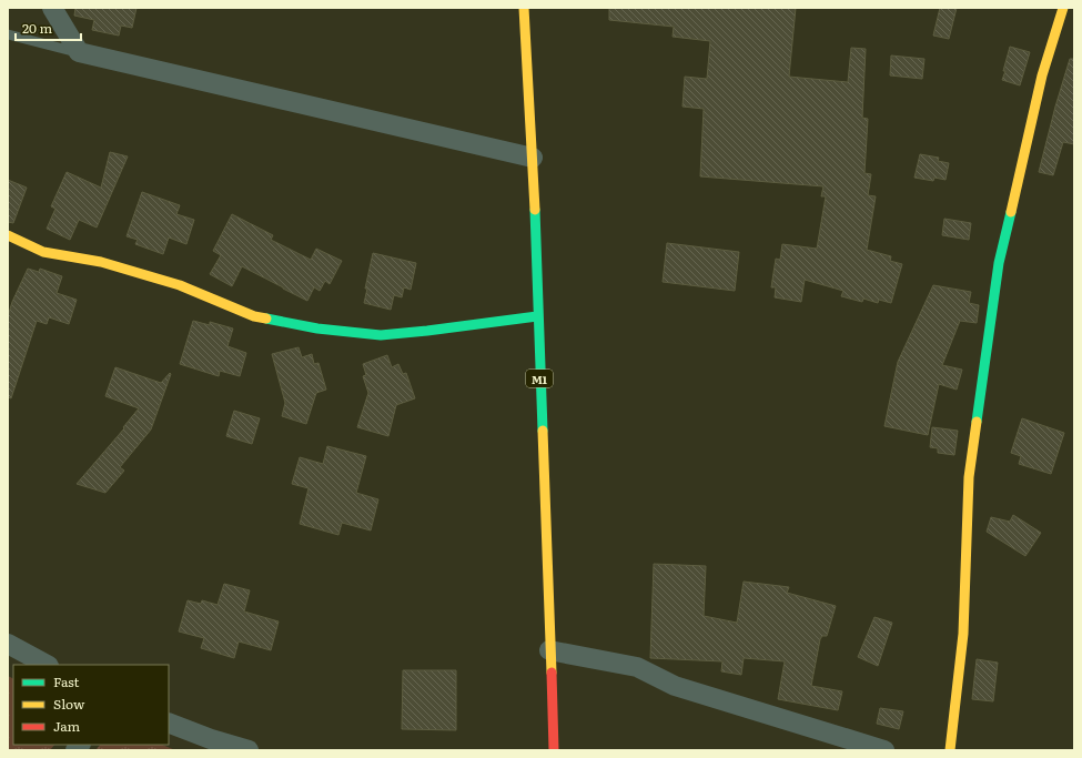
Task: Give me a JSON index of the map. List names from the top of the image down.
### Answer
{
  "streets": {
    "main road": ["M1"]
  },
  "legend": ["Fast", "Slow", "Jam"],
  "scale_bar": "20 m"
}
